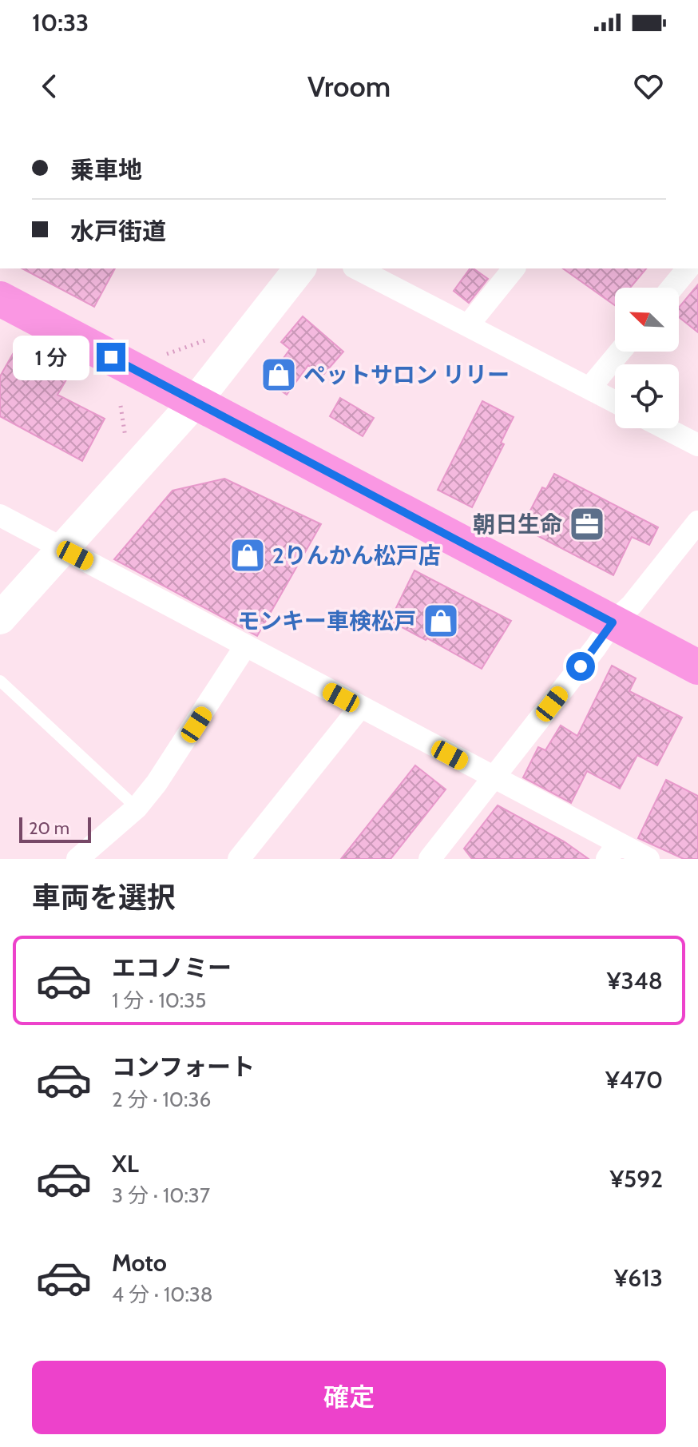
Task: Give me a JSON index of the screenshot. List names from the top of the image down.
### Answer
{
  "places": {
    "shop": ["ペットサロン リリー", "2りんかん松戸店", "モンキー車検松戸"],
    "office": ["朝日生命"]
  },
  "scale_bar": "20 m",
  "north": "top left",
  "page": {
    "status": "10:33",
    "header": "Vroom",
    "banner": ["乗車地", "水戸街道"],
    "bubble": "1 分",
    "scale": "20 m",
    "heading": "車両を選択",
    "list": [
      {
        "name": "エコノミー",
        "note": "1 分 · 10:35",
        "value": "¥348"
      },
      {
        "name": "コンフォート",
        "note": "2 分 · 10:36",
        "value": "¥470"
      },
      {
        "name": "XL",
        "note": "3 分 · 10:37",
        "value": "¥592"
      },
      {
        "name": "Moto",
        "note": "4 分 · 10:38",
        "value": "¥613"
      }
    ],
    "buttons": "確定"
  }
}
